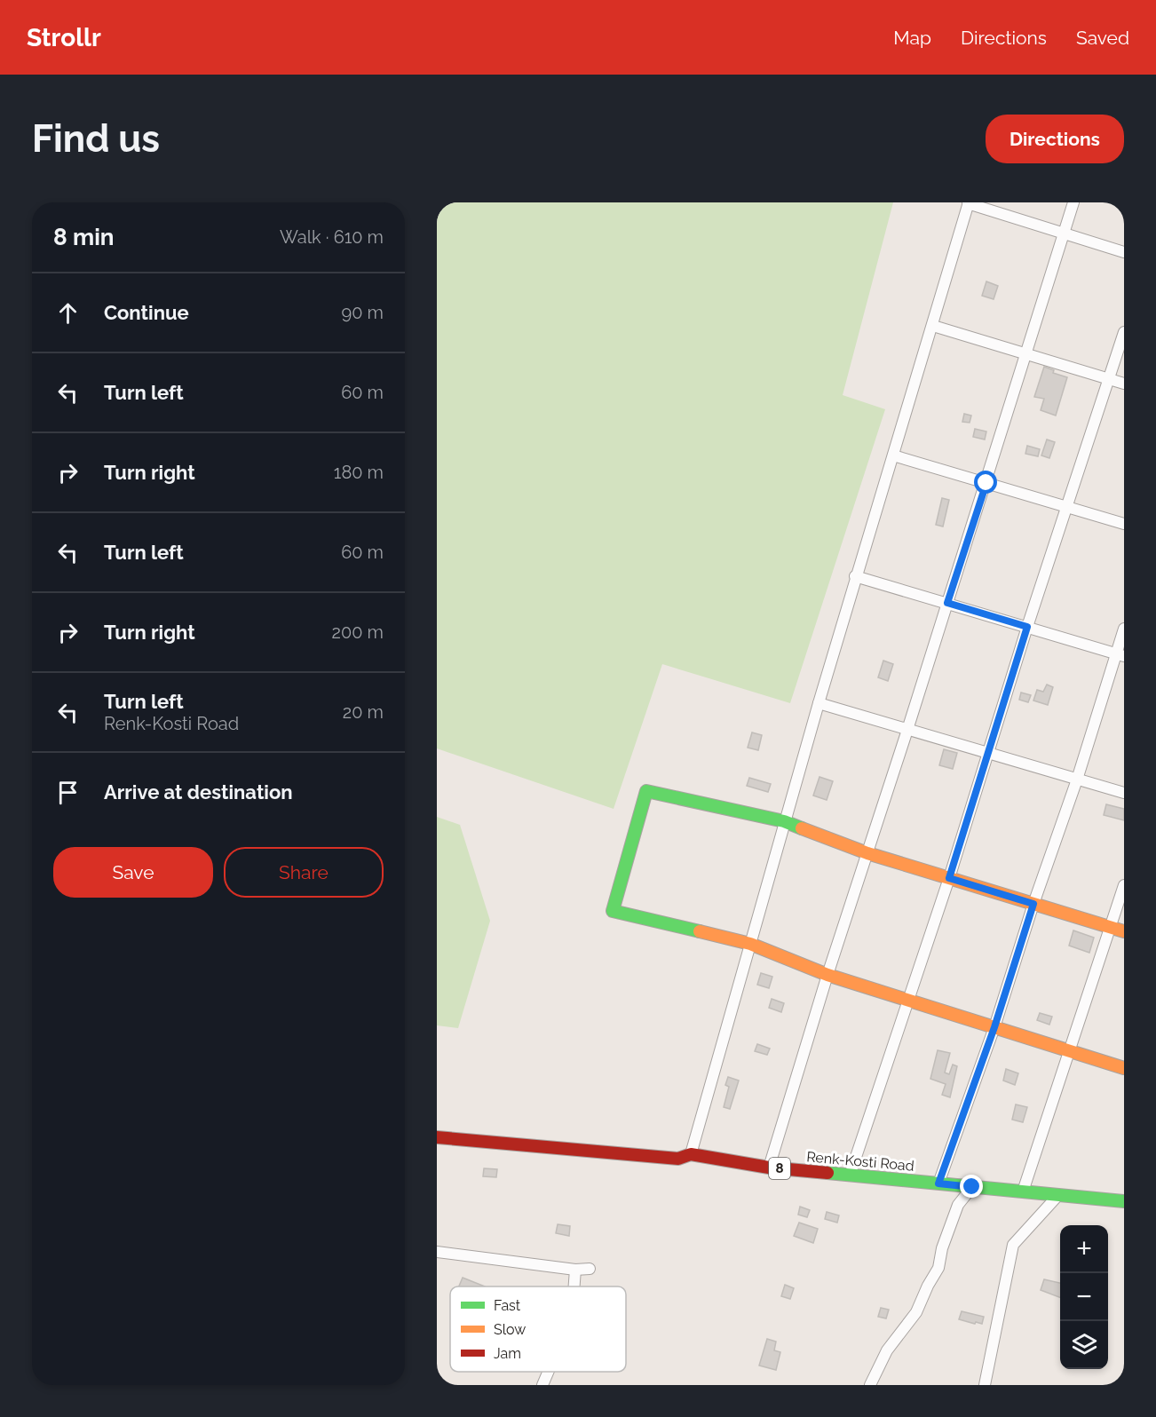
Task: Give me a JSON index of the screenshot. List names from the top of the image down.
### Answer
{
  "streets": {
    "street": ["Renk-Kosti Road", "8"]
  },
  "legend": ["Fast", "Slow", "Jam"],
  "page": {
    "header": "Strollr",
    "nav": ["Map", "Directions", "Saved"],
    "buttons": [
      "Directions",
      ["Save", "Share"]
    ],
    "title": "Find us",
    "heading": ["8 min", "Walk · 610 m"],
    "list": [
      ["Continue", "90 m"],
      ["Turn left", "60 m"],
      ["Turn right", "180 m"],
      ["Turn left", "60 m"],
      ["Turn right", "200 m"],
      ["Turn left", "Renk-Kosti Road", "20 m"],
      "Arrive at destination"
    ],
    "map_buttons": ["+", "−"]
  }
}
